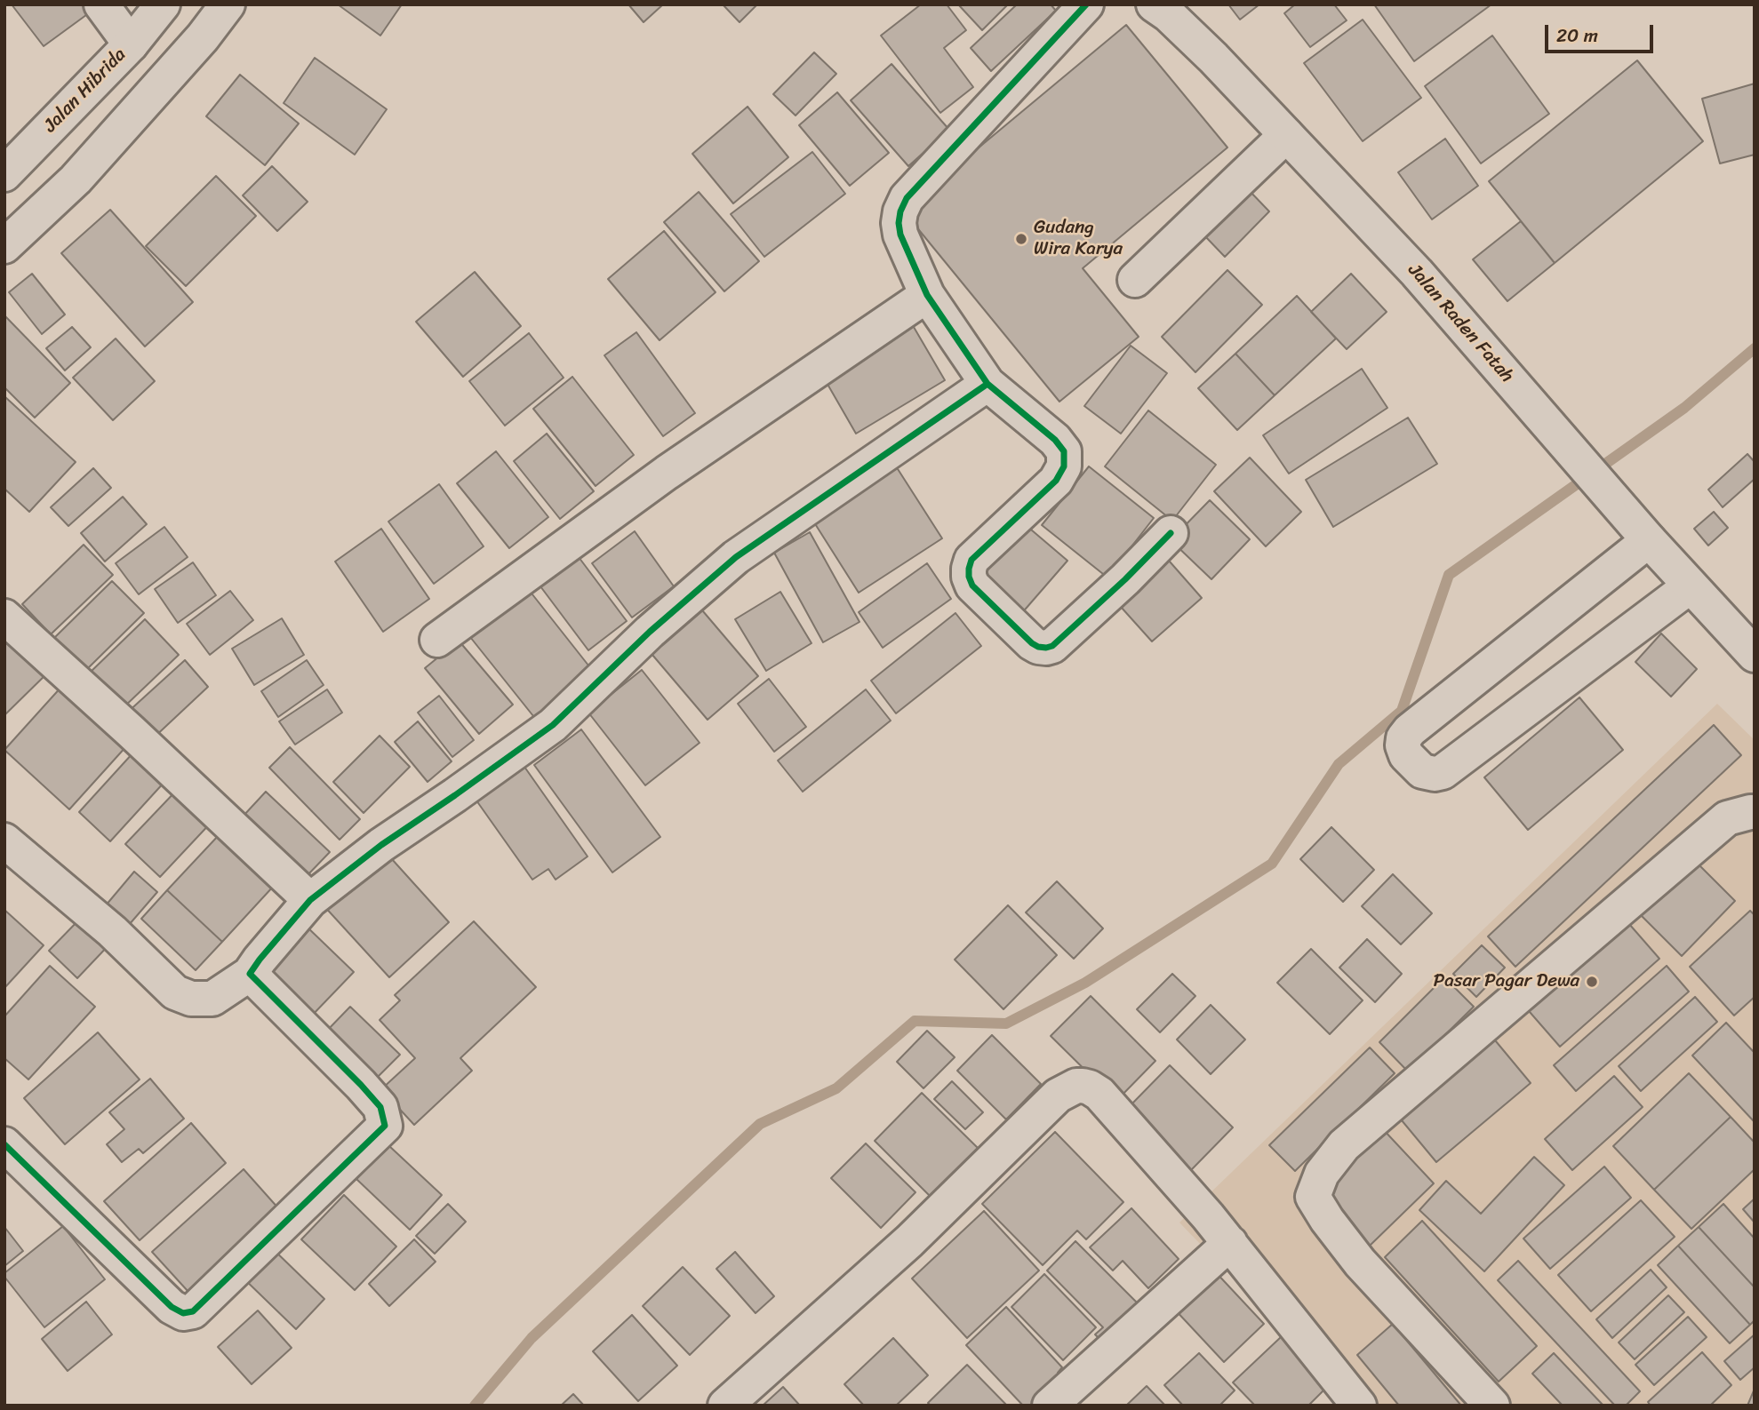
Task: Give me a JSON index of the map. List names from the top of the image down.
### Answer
{
  "streets": {
    "main road": ["Jalan Hibrida", "Jalan Raden Fatah"]
  },
  "places": ["Gudang Wira Karya", "Pasar Pagar Dewa"],
  "scale_bar": "20 m"
}
